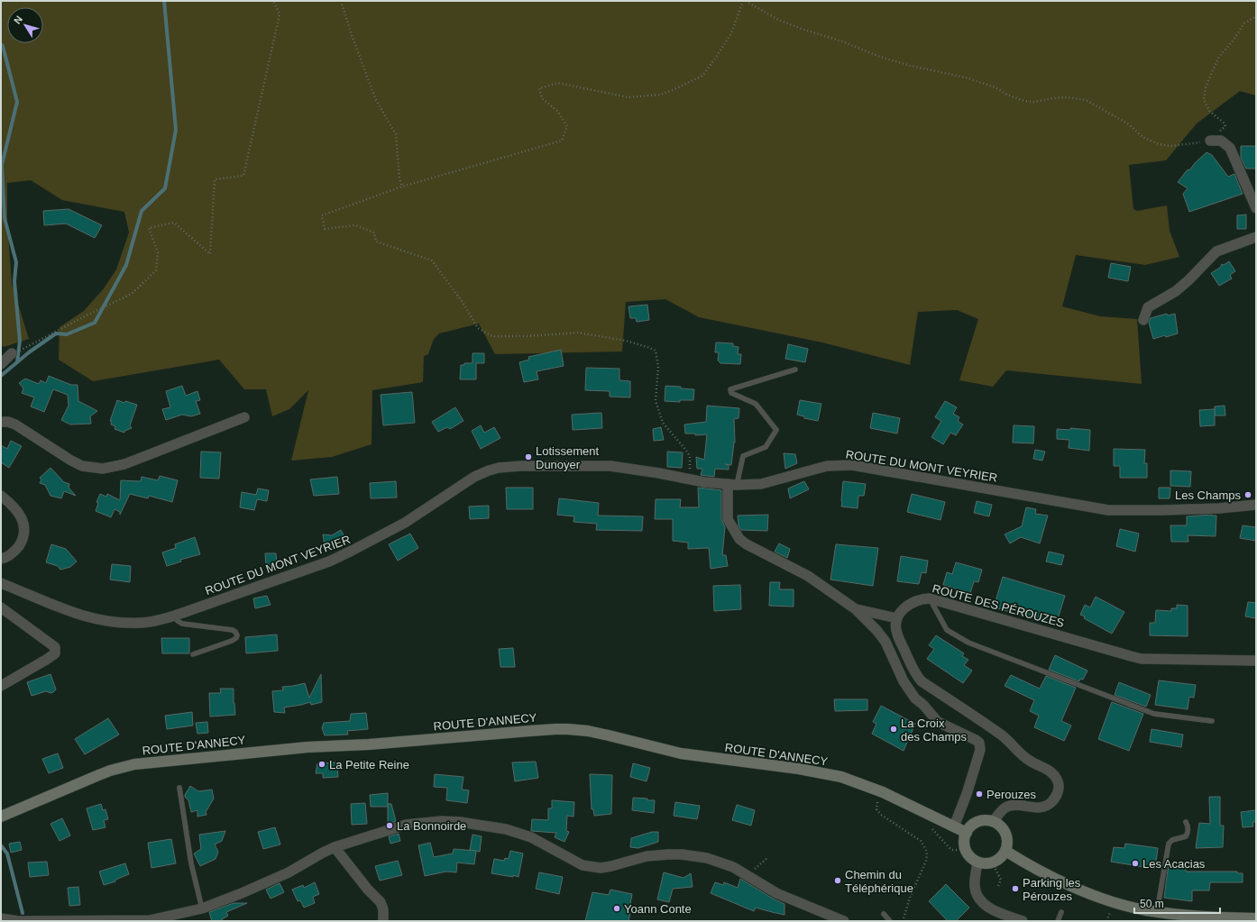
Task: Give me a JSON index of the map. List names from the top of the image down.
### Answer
{
  "streets": {
    "main road": ["ROUTE D'ANNECY"],
    "street": ["ROUTE DU MONT VEYRIER", "ROUTE DES PÉROUZES"]
  },
  "places": [
    "Lotissement Dunoyer",
    "Les Champs",
    "La Croix des Champs",
    "La Petite Reine",
    "Perouzes",
    "La Bonnoirde",
    "Les Acacias",
    "Chemin du Téléphérique",
    "Parking les Pérouzes",
    "Yoann Conte"
  ],
  "scale_bar": "50 m",
  "north": "top left"
}
